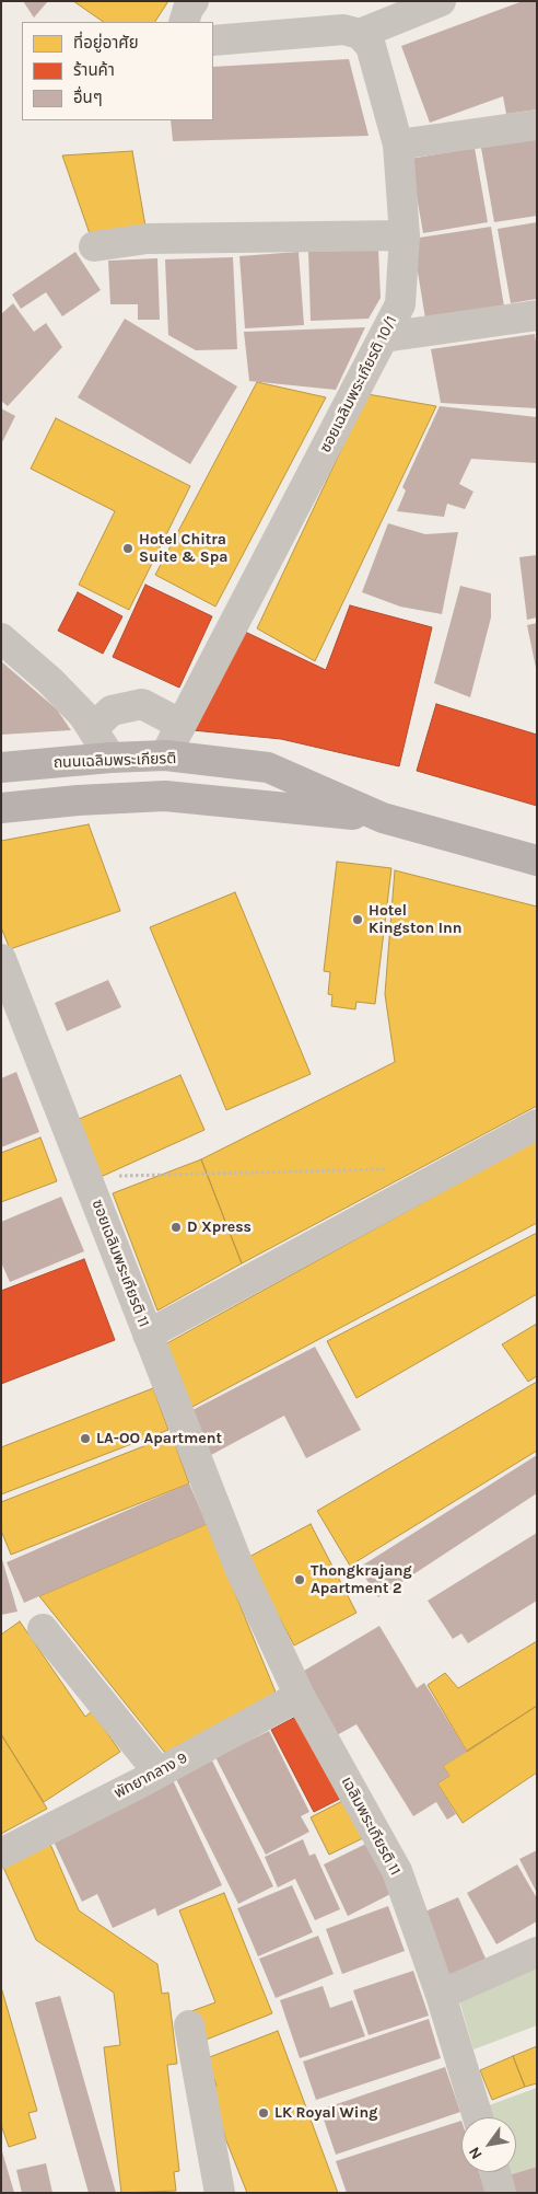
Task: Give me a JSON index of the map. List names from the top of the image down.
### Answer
{
  "streets": {
    "main road": ["ถนนเฉลิมพระเกียรติ"],
    "street": [
      "ซอยเฉลิมพระเกียรติ 10/1",
      "ซอยเฉลิมพระเกียรติ 11",
      "พัทยากลาง 9",
      "เฉลิมพระเกียรติ 11"
    ]
  },
  "crossings": [
    ["ซอยเฉลิมพระเกียรติ 10/1", "ถนนเฉลิมพระเกียรติ"],
    ["ซอยเฉลิมพระเกียรติ 11", "เฉลิมพระเกียรติ 11"],
    ["พัทยากลาง 9", "เฉลิมพระเกียรติ 11"]
  ],
  "places": [
    "Hotel Chitra Suite & Spa",
    "Hotel Kingston Inn",
    "D Xpress",
    "LA-OO Apartment",
    "Thongkrajang Apartment 2",
    "LK Royal Wing"
  ],
  "legend": ["ที่อยู่อาศัย", "ร้านค้า", "อื่นๆ"],
  "north": "bottom left"
}
